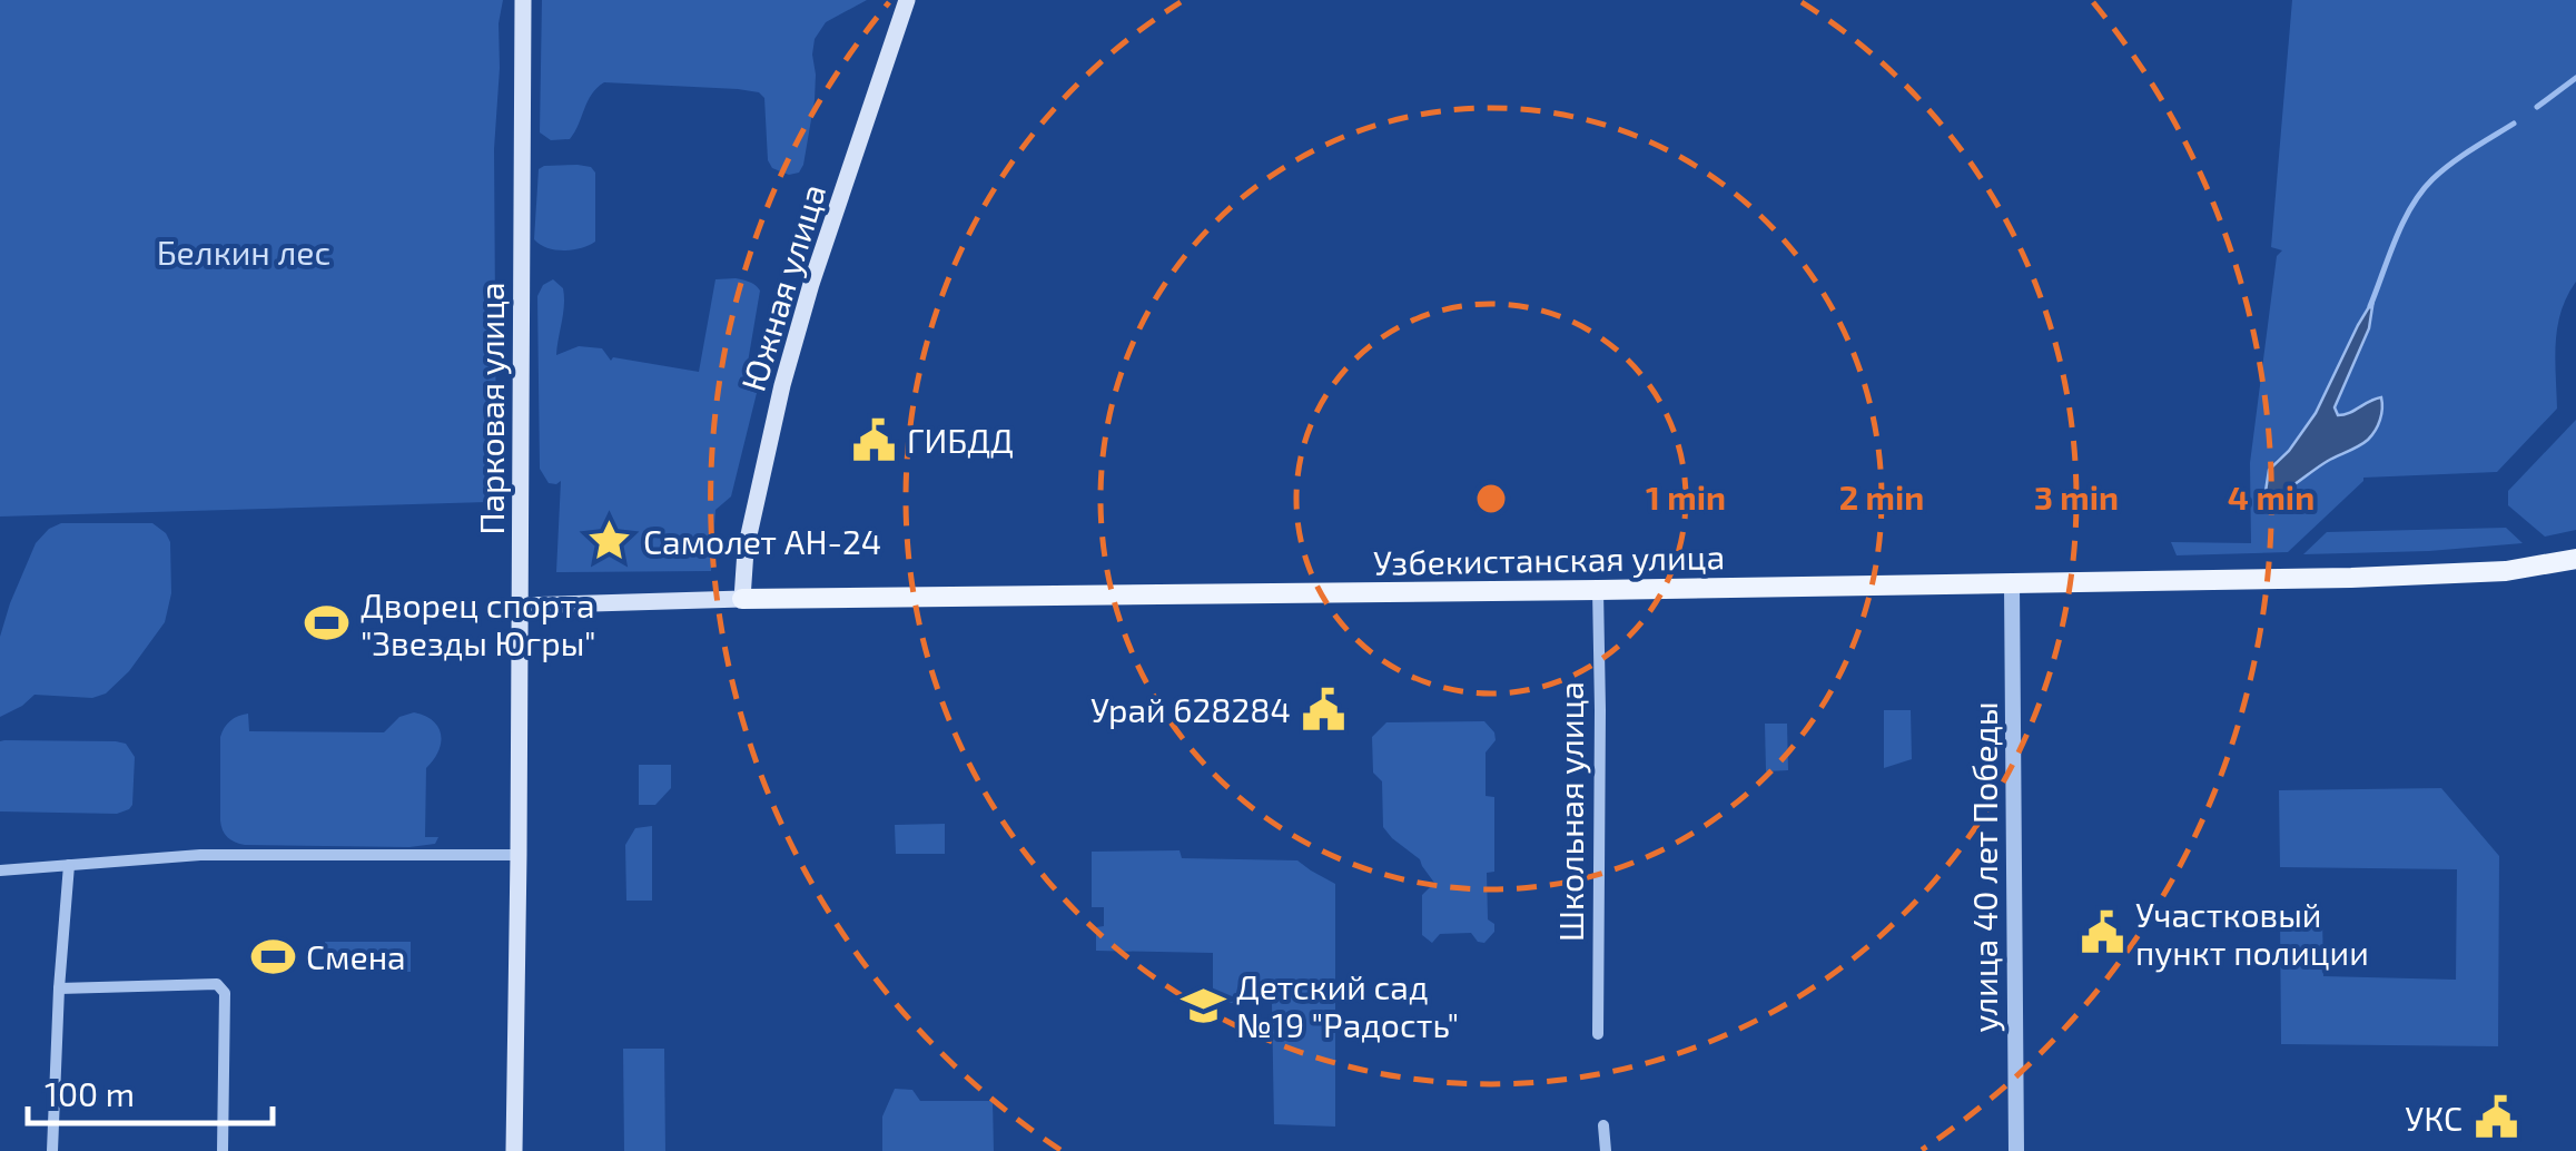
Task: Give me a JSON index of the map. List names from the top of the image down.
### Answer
{
  "streets": {
    "main road": ["Южная улица", "Парковая улица", "Узбекистанская улица"],
    "street": ["Школьная улица", "улица 40 лет Победы"]
  },
  "crossings": [
    ["Южная улица", "Узбекистанская улица"],
    ["Парковая улица", "Узбекистанская улица"],
    ["Узбекистанская улица", "Школьная улица"],
    ["Узбекистанская улица", "улица 40 лет Победы"]
  ],
  "parks": ["Белкин лес"],
  "places": {
    "public building": [
      "ГИБДД",
      "Урай 628284",
      "Участковый пункт полиции",
      "УКС"
    ],
    "place": ["Самолет АН-24"],
    "sports": ["Дворец спорта \"Звезды Югры\"", "Смена"],
    "school or university": ["Детский сад №19 \"Радость\""]
  },
  "scale_bar": "100 m",
  "rings": [
    "1 min",
    "2 min",
    "3 min",
    "4 min"
  ]
}
